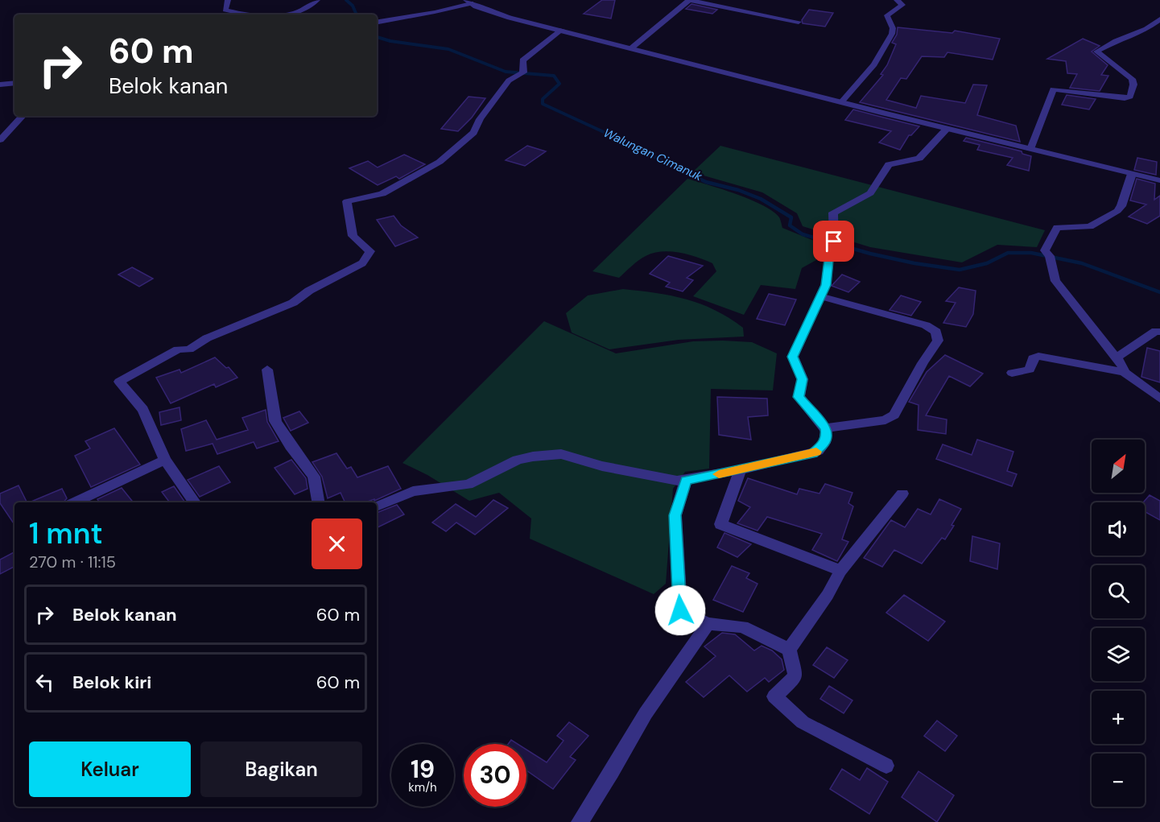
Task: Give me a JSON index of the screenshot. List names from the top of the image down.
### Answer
{
  "water": ["Walungan Cimanuk"],
  "north": "top right",
  "page": {
    "turn": ["60 m", "Belok kanan"],
    "map_buttons": ["+", "−"],
    "heading": ["1 mnt", "270 m · 11:15"],
    "list": [
      {
        "name": "Belok kanan",
        "value": "60 m"
      },
      {
        "name": "Belok kiri",
        "value": "60 m"
      }
    ],
    "buttons": ["Keluar", "Bagikan"],
    "speed": "19 km/h",
    "limit": "30"
  }
}
